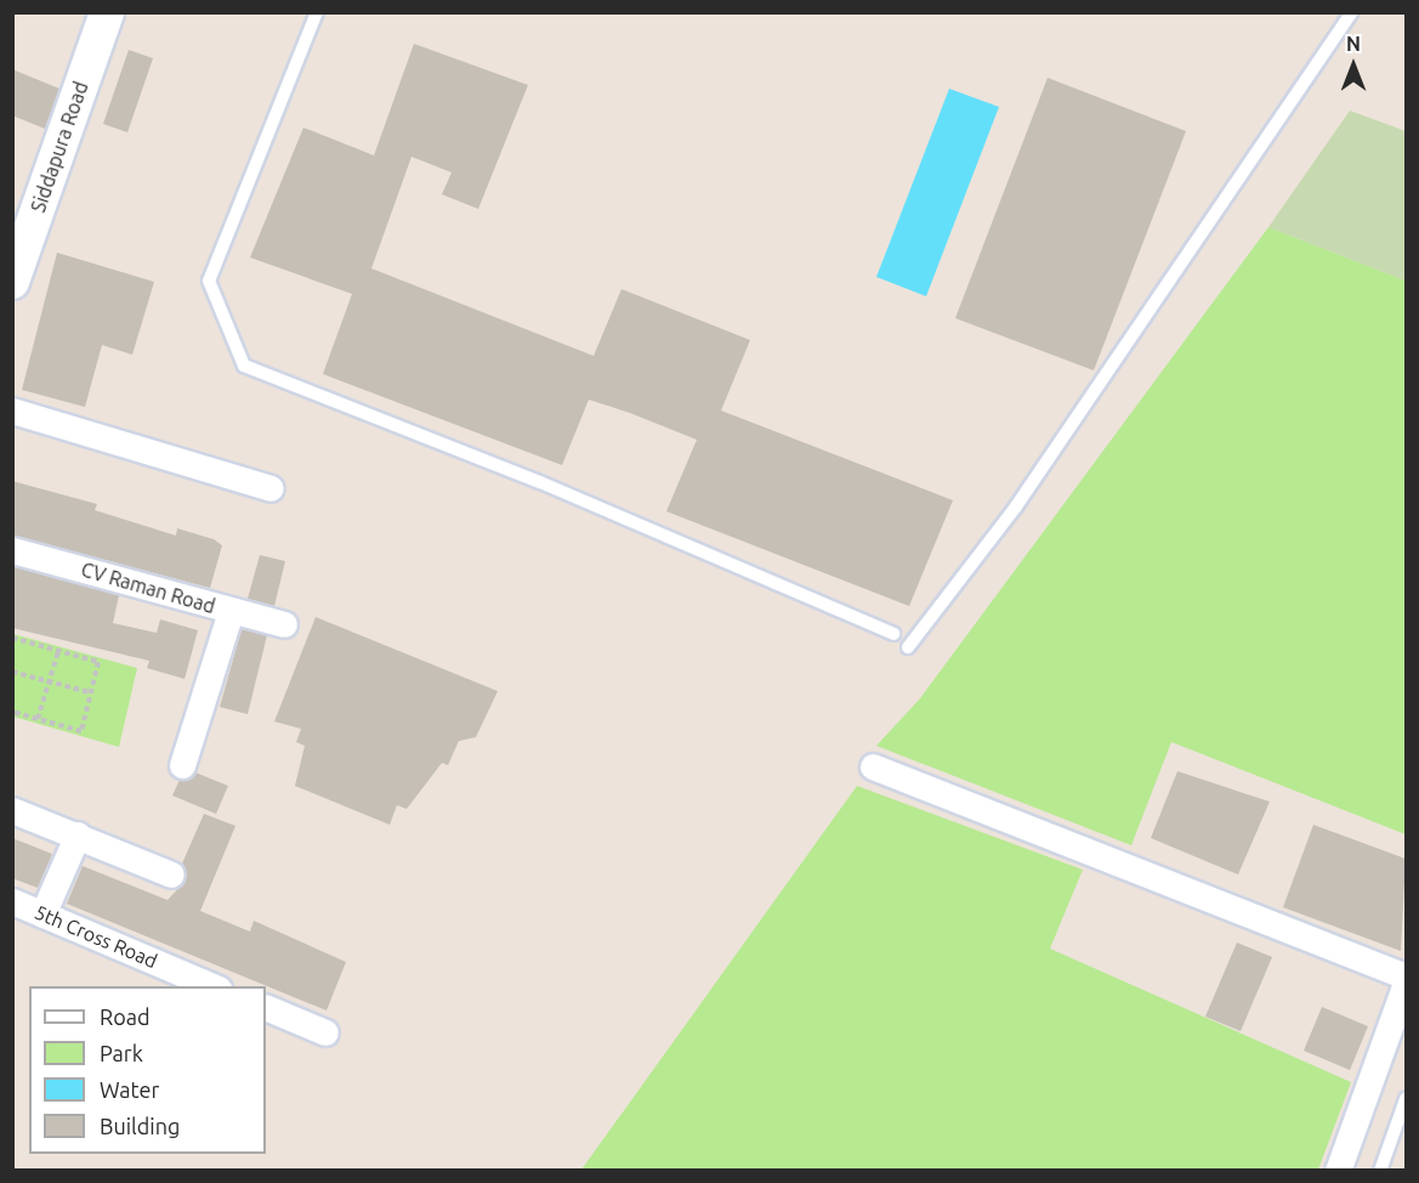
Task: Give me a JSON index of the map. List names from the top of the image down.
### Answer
{
  "streets": {
    "street": ["Siddapura Road", "CV Raman Road", "5th Cross Road"]
  },
  "legend": [
    "Road",
    "Park",
    "Water",
    "Building"
  ],
  "north": "top"
}
